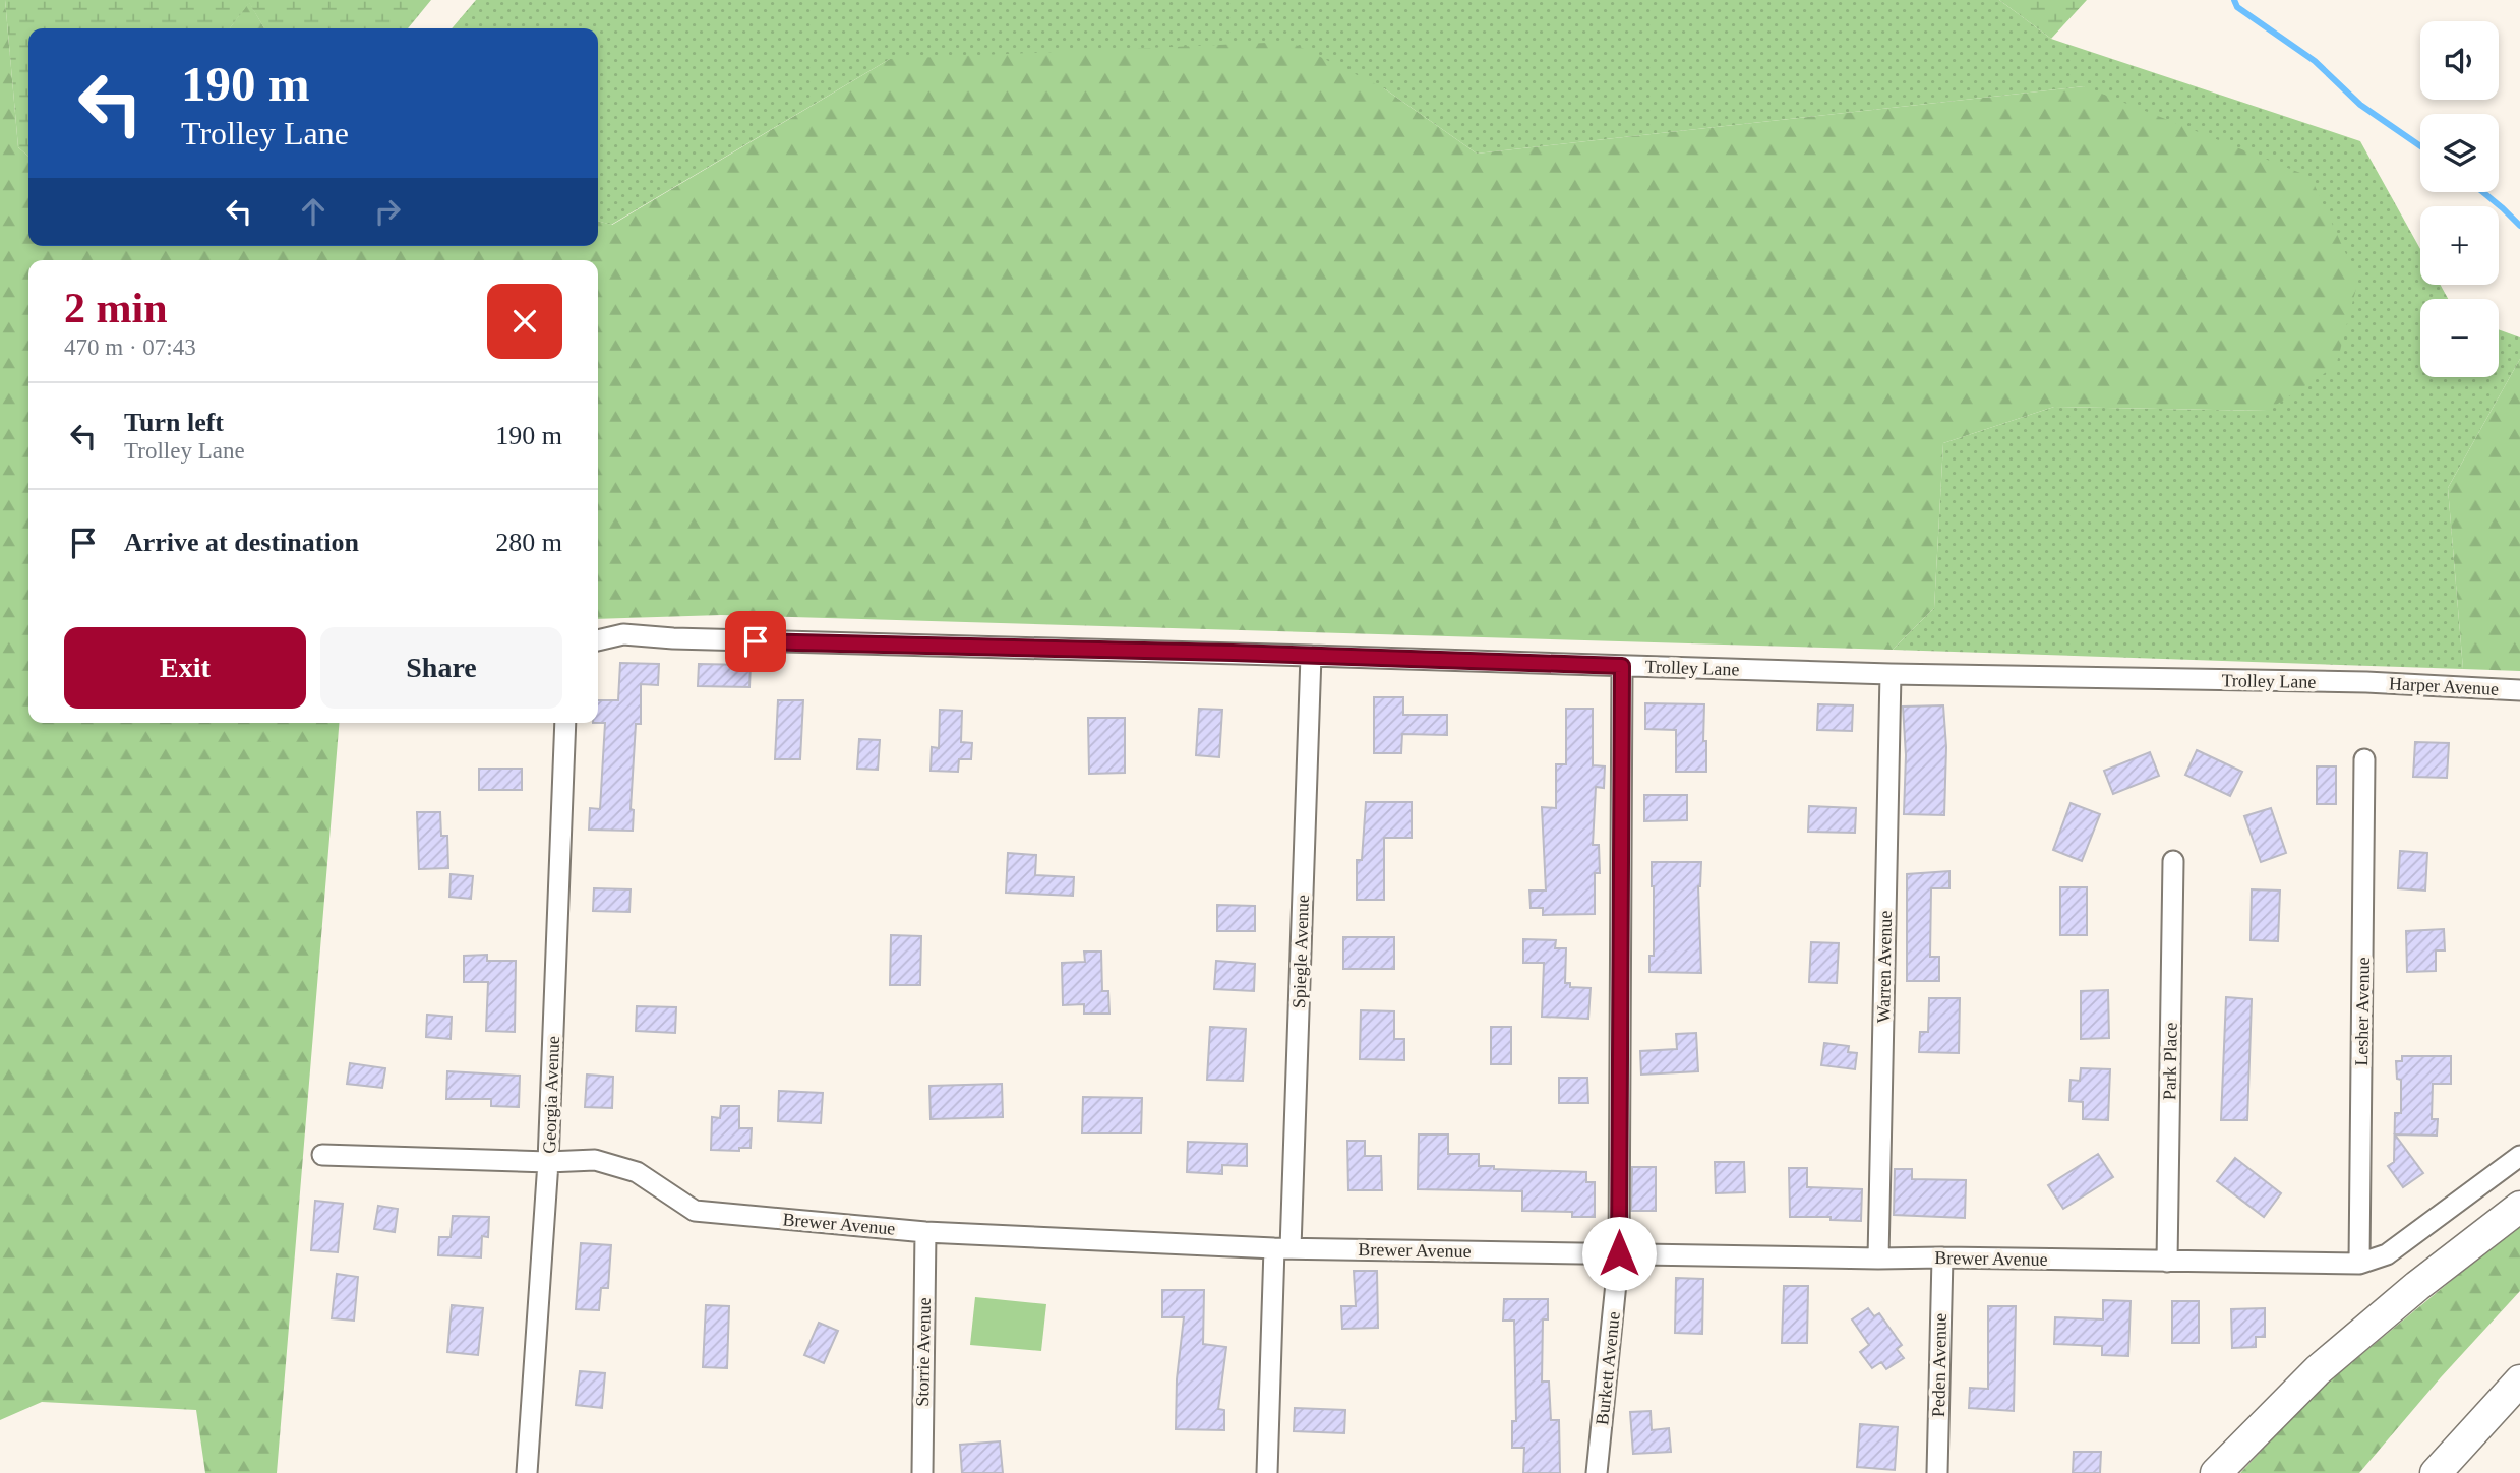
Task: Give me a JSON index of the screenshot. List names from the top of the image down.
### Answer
{
  "streets": {
    "street": [
      "Trolley Lane",
      "Harper Avenue",
      "Spiegle Avenue",
      "Warren Avenue",
      "Lesher Avenue",
      "Park Place",
      "Georgia Avenue",
      "Brewer Avenue",
      "Storrie Avenue",
      "Peden Avenue",
      "Burkett Avenue"
    ]
  },
  "crossings": [
    ["Trolley Lane", "Harper Avenue"],
    ["Trolley Lane", "Spiegle Avenue"],
    ["Trolley Lane", "Warren Avenue"],
    ["Trolley Lane", "Burkett Avenue"],
    ["Spiegle Avenue", "Brewer Avenue"],
    ["Warren Avenue", "Brewer Avenue"],
    ["Lesher Avenue", "Brewer Avenue"],
    ["Park Place", "Brewer Avenue"],
    ["Georgia Avenue", "Brewer Avenue"],
    ["Brewer Avenue", "Storrie Avenue"],
    ["Brewer Avenue", "Peden Avenue"],
    ["Brewer Avenue", "Burkett Avenue"]
  ],
  "page": {
    "map_buttons": ["+", "−"],
    "turn": ["190 m", "Trolley Lane"],
    "heading": ["2 min", "470 m · 07:43"],
    "list": [
      {
        "name": "Turn left",
        "note": "Trolley Lane",
        "value": "190 m"
      },
      {
        "name": "Arrive at destination",
        "value": "280 m"
      }
    ],
    "buttons": ["Exit", "Share"]
  }
}
